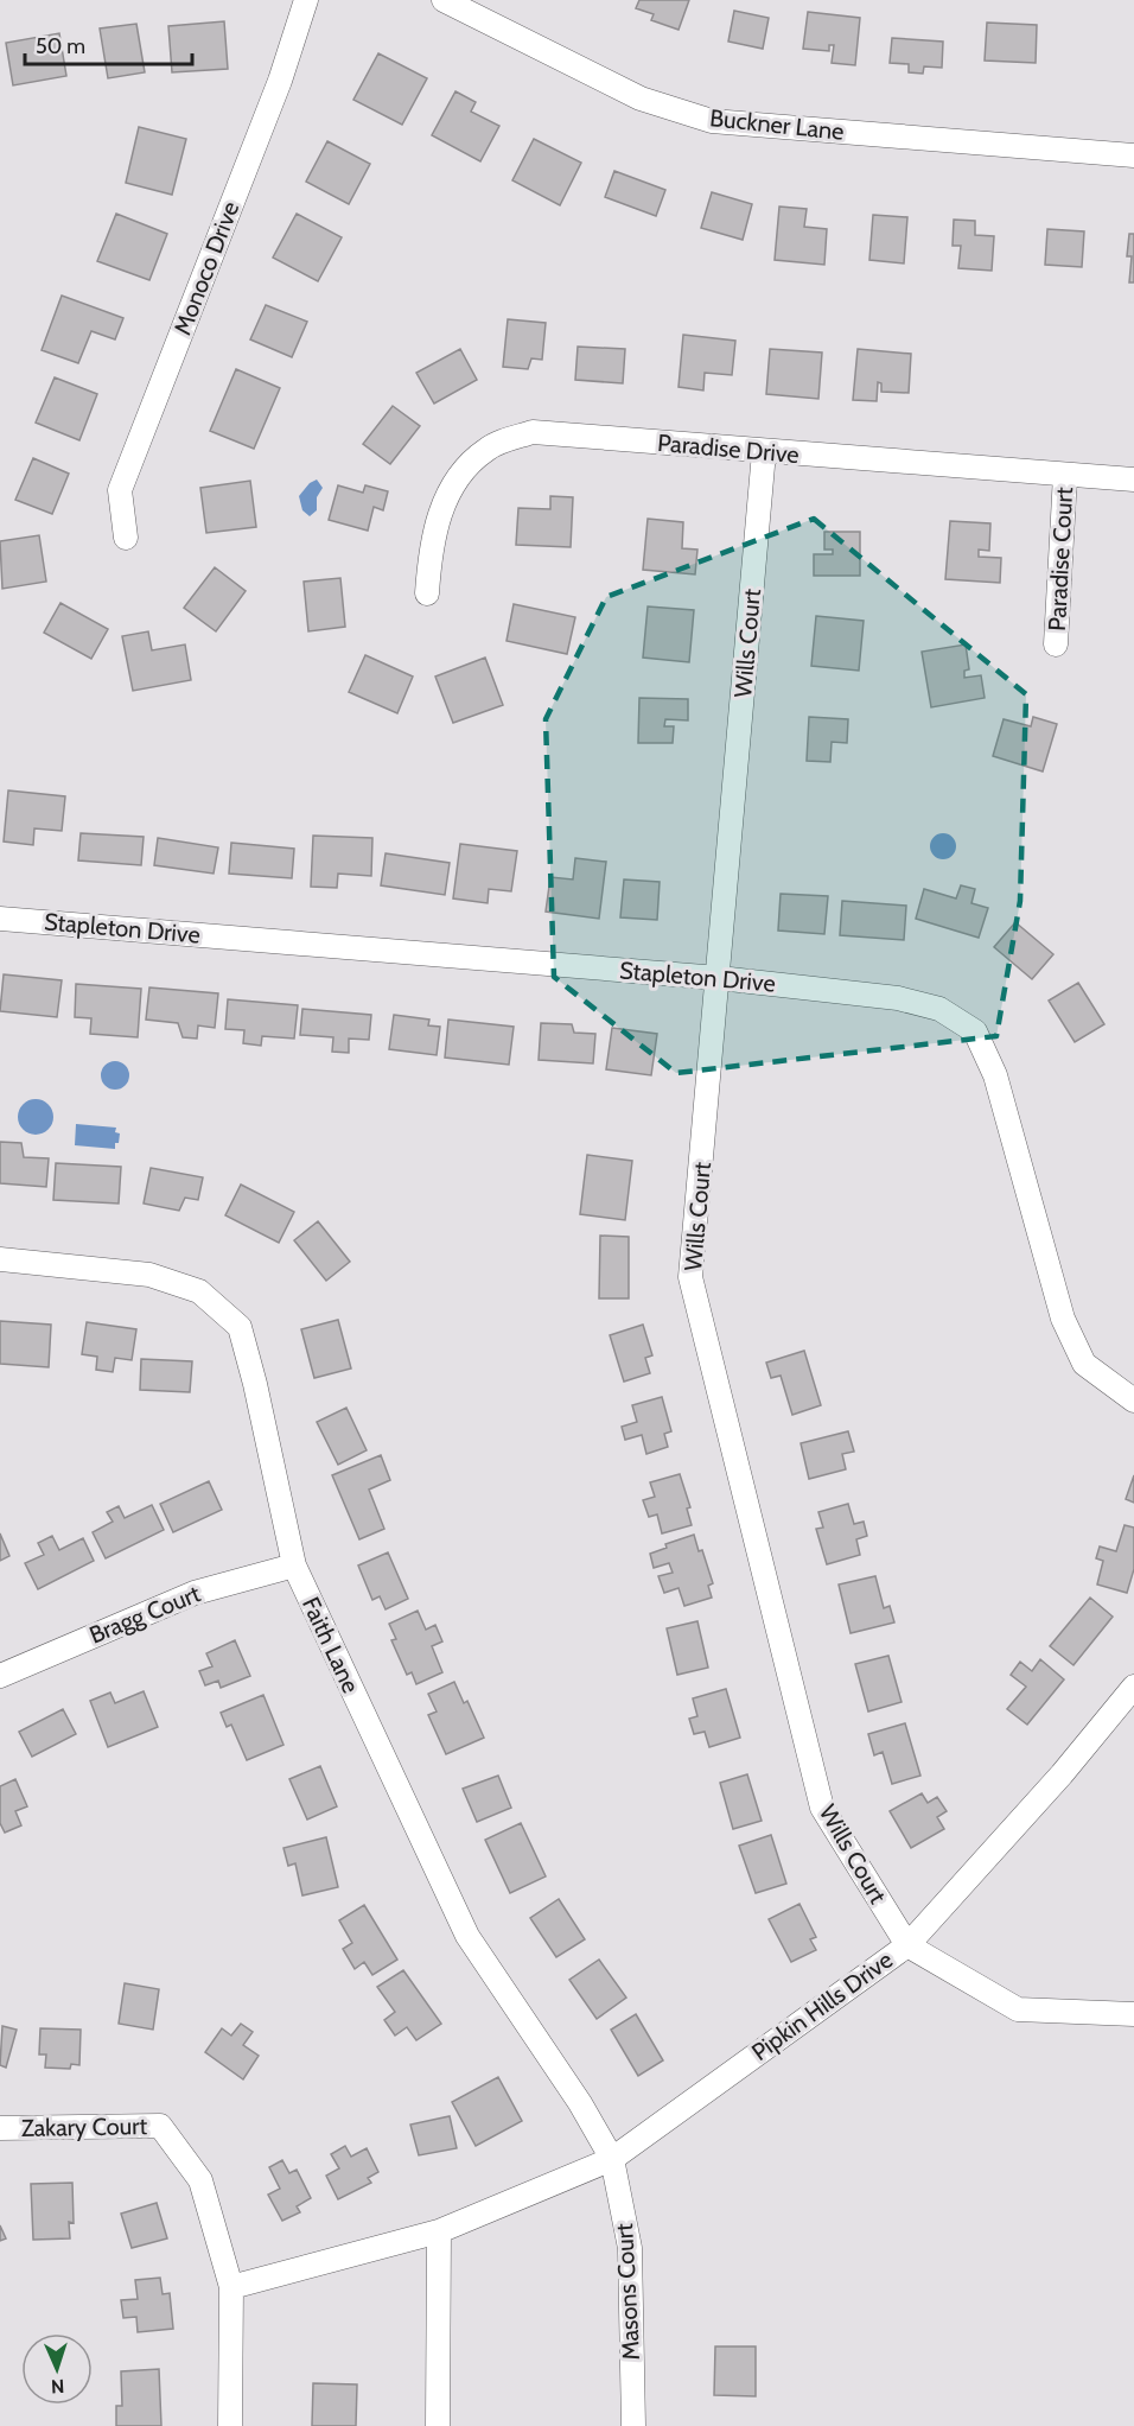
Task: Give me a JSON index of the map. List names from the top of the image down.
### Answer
{
  "streets": {
    "street": [
      "Buckner Lane",
      "Monoco Drive",
      "Paradise Drive",
      "Paradise Court",
      "Wills Court",
      "Stapleton Drive",
      "Bragg Court",
      "Faith Lane",
      "Pipkin Hills Drive",
      "Zakary Court",
      "Masons Court"
    ]
  },
  "crossings": [
    ["Paradise Drive", "Paradise Court"],
    ["Paradise Drive", "Wills Court"],
    ["Wills Court", "Stapleton Drive"],
    ["Wills Court", "Pipkin Hills Drive"],
    ["Bragg Court", "Faith Lane"],
    ["Faith Lane", "Pipkin Hills Drive"],
    ["Faith Lane", "Masons Court"],
    ["Pipkin Hills Drive", "Zakary Court"],
    ["Pipkin Hills Drive", "Masons Court"]
  ],
  "scale_bar": "50 m",
  "north": "bottom"
}
